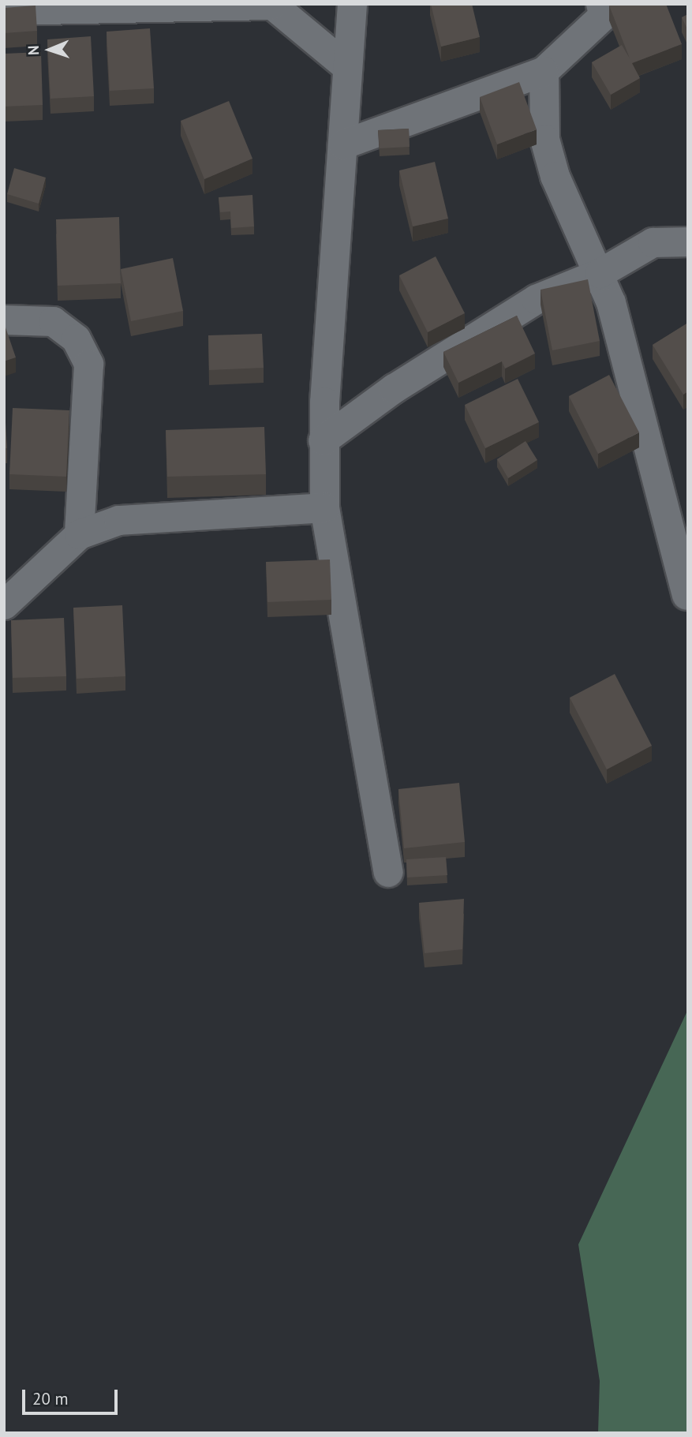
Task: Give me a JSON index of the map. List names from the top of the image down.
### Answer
{
  "scale_bar": "20 m",
  "north": "left"
}
